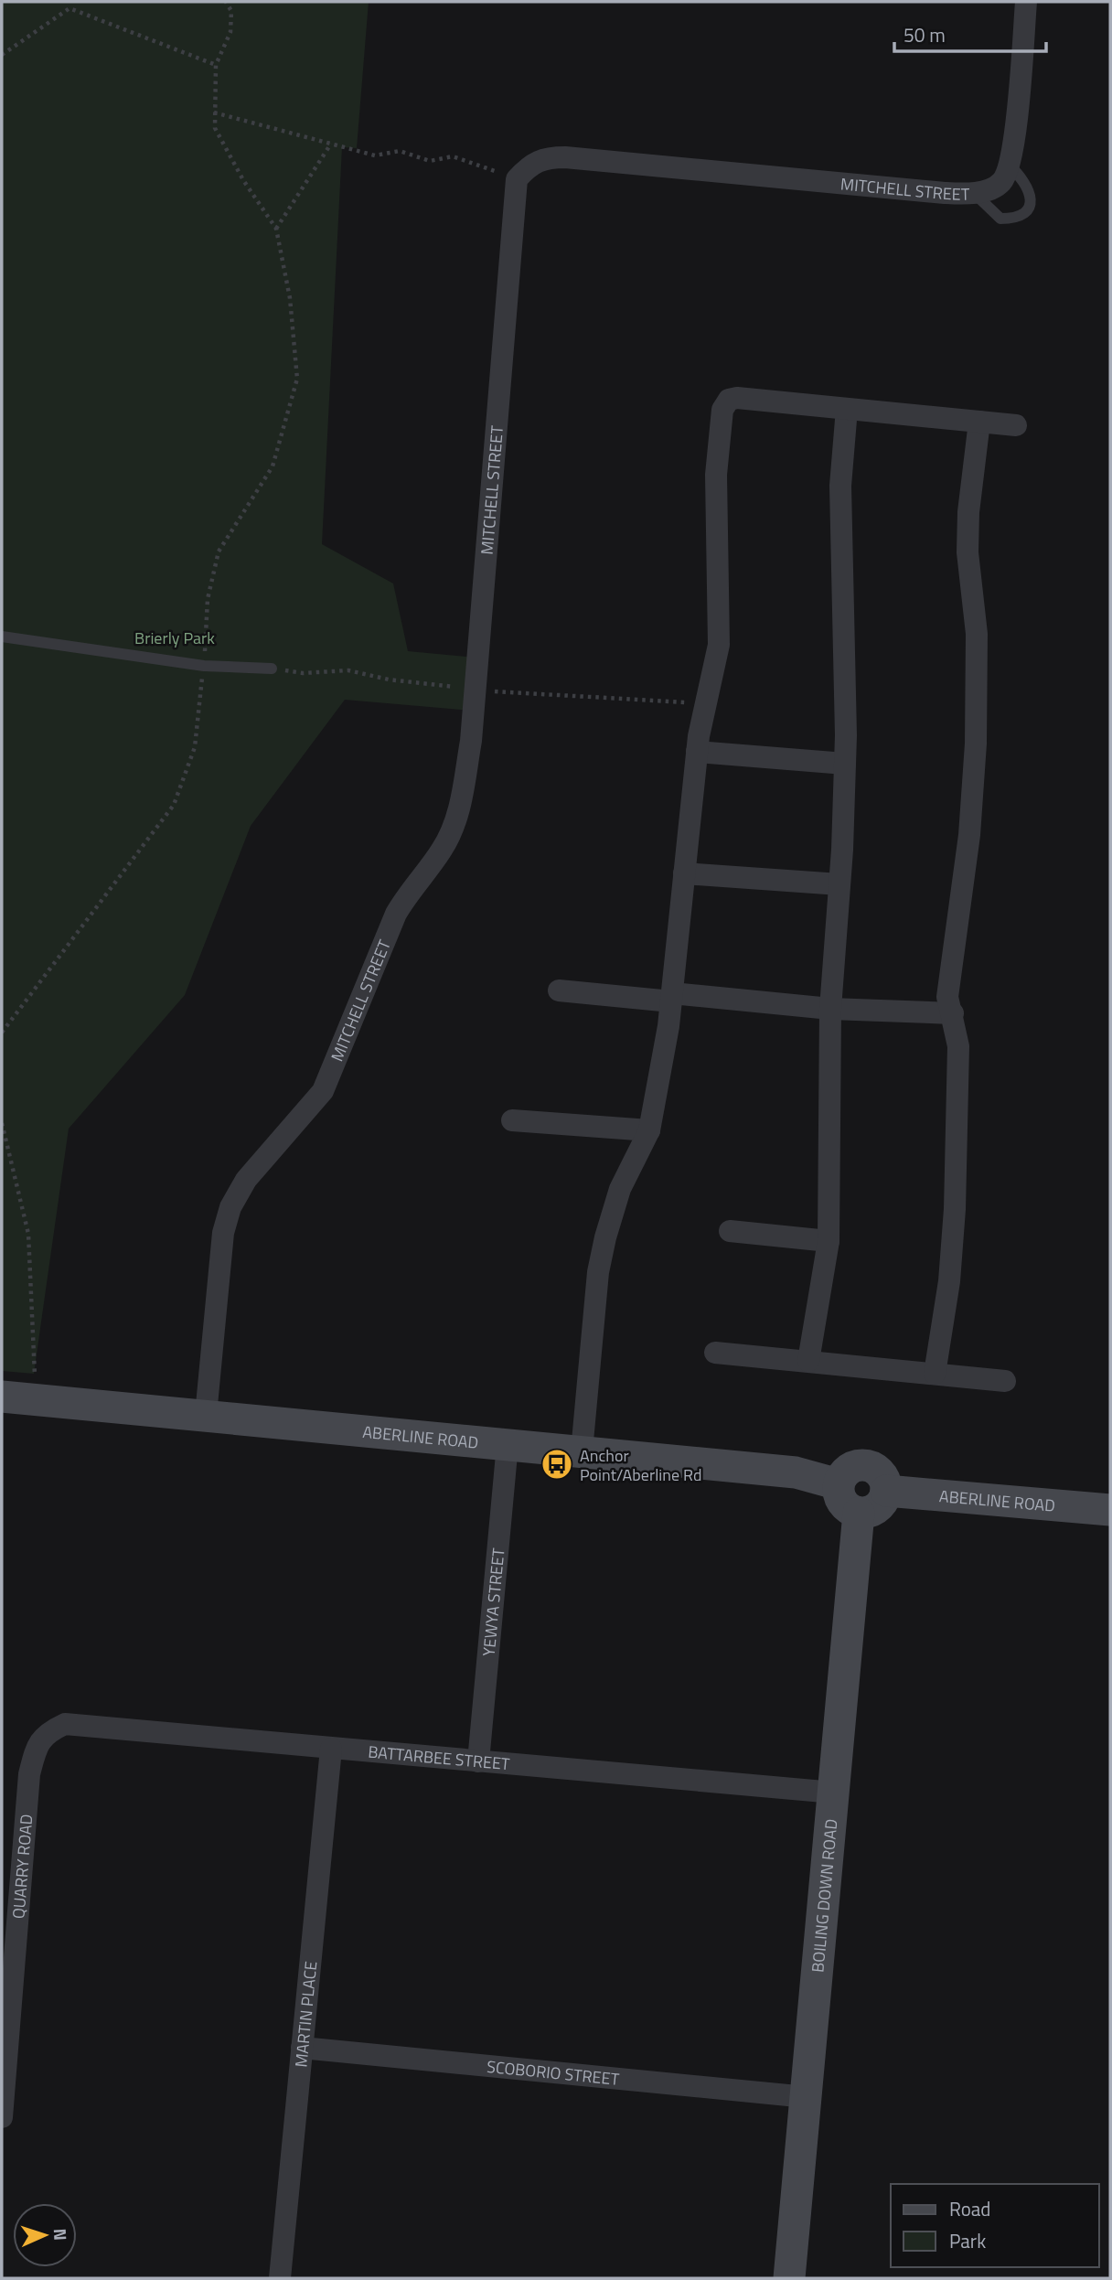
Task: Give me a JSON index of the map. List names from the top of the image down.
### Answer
{
  "streets": {
    "street": [
      "MITCHELL STREET",
      "ABERLINE ROAD",
      "YEWYA STREET",
      "BATTARBEE STREET",
      "QUARRY ROAD",
      "BOILING DOWN ROAD",
      "MARTIN PLACE",
      "SCOBORIO STREET"
    ]
  },
  "crossings": [
    ["MITCHELL STREET", "ABERLINE ROAD"],
    ["ABERLINE ROAD", "YEWYA STREET"],
    ["ABERLINE ROAD", "BOILING DOWN ROAD"],
    ["YEWYA STREET", "BATTARBEE STREET"],
    ["BATTARBEE STREET", "QUARRY ROAD"],
    ["BATTARBEE STREET", "BOILING DOWN ROAD"],
    ["BATTARBEE STREET", "MARTIN PLACE"],
    ["BOILING DOWN ROAD", "SCOBORIO STREET"],
    ["MARTIN PLACE", "SCOBORIO STREET"]
  ],
  "parks": ["Brierly Park"],
  "places": {
    "bus stop": ["Anchor Point/Aberline Rd"]
  },
  "legend": ["Road", "Park"],
  "scale_bar": "50 m",
  "north": "right"
}
